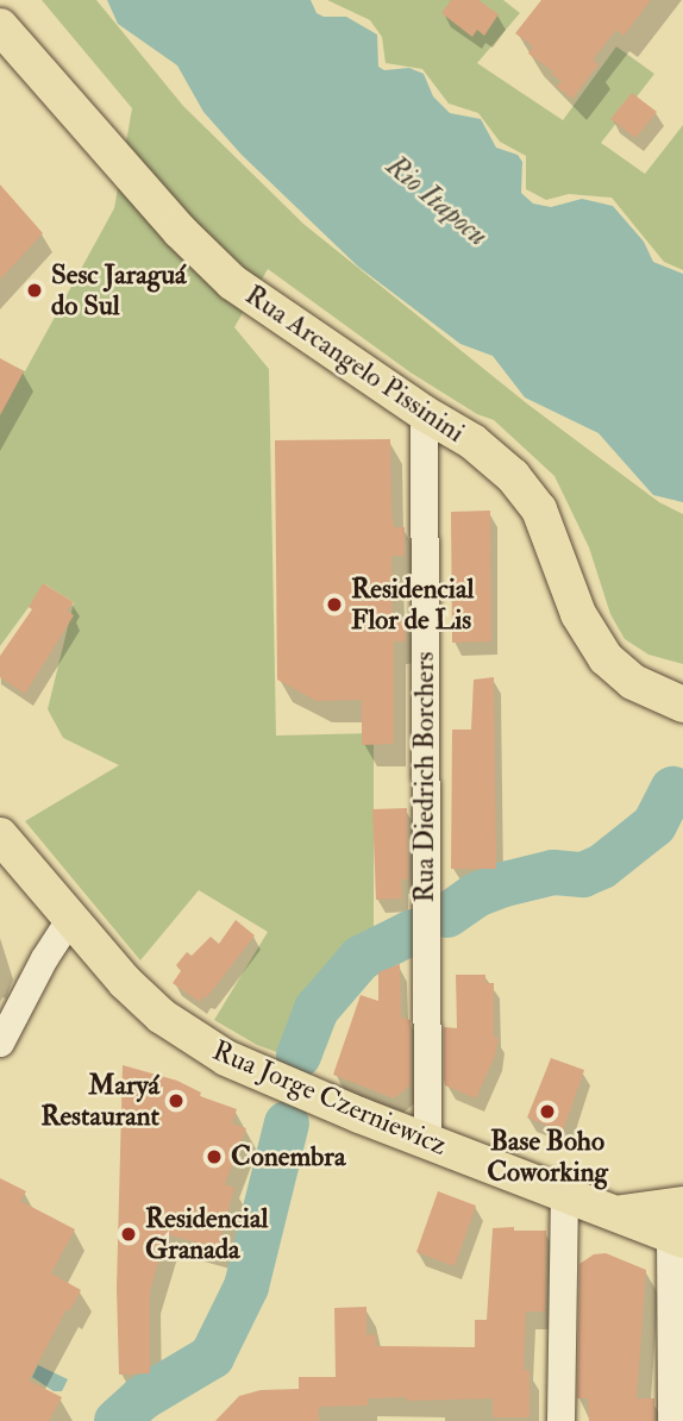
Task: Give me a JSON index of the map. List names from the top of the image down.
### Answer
{
  "streets": {
    "main road": ["Rua Arcangelo Pissinini", "Rua Jorge Czerniewicz"],
    "street": ["Rua Diedrich Borchers"]
  },
  "crossings": [
    ["Rua Arcangelo Pissinini", "Rua Diedrich Borchers"],
    ["Rua Diedrich Borchers", "Rua Jorge Czerniewicz"]
  ],
  "water": ["Rio Itapocu"],
  "places": [
    "Sesc Jaraguá do Sul",
    "Residencial Flor de Lis",
    "Maryá Restaurant",
    "Base Boho Coworking",
    "Conembra",
    "Residencial Granada"
  ]
}
